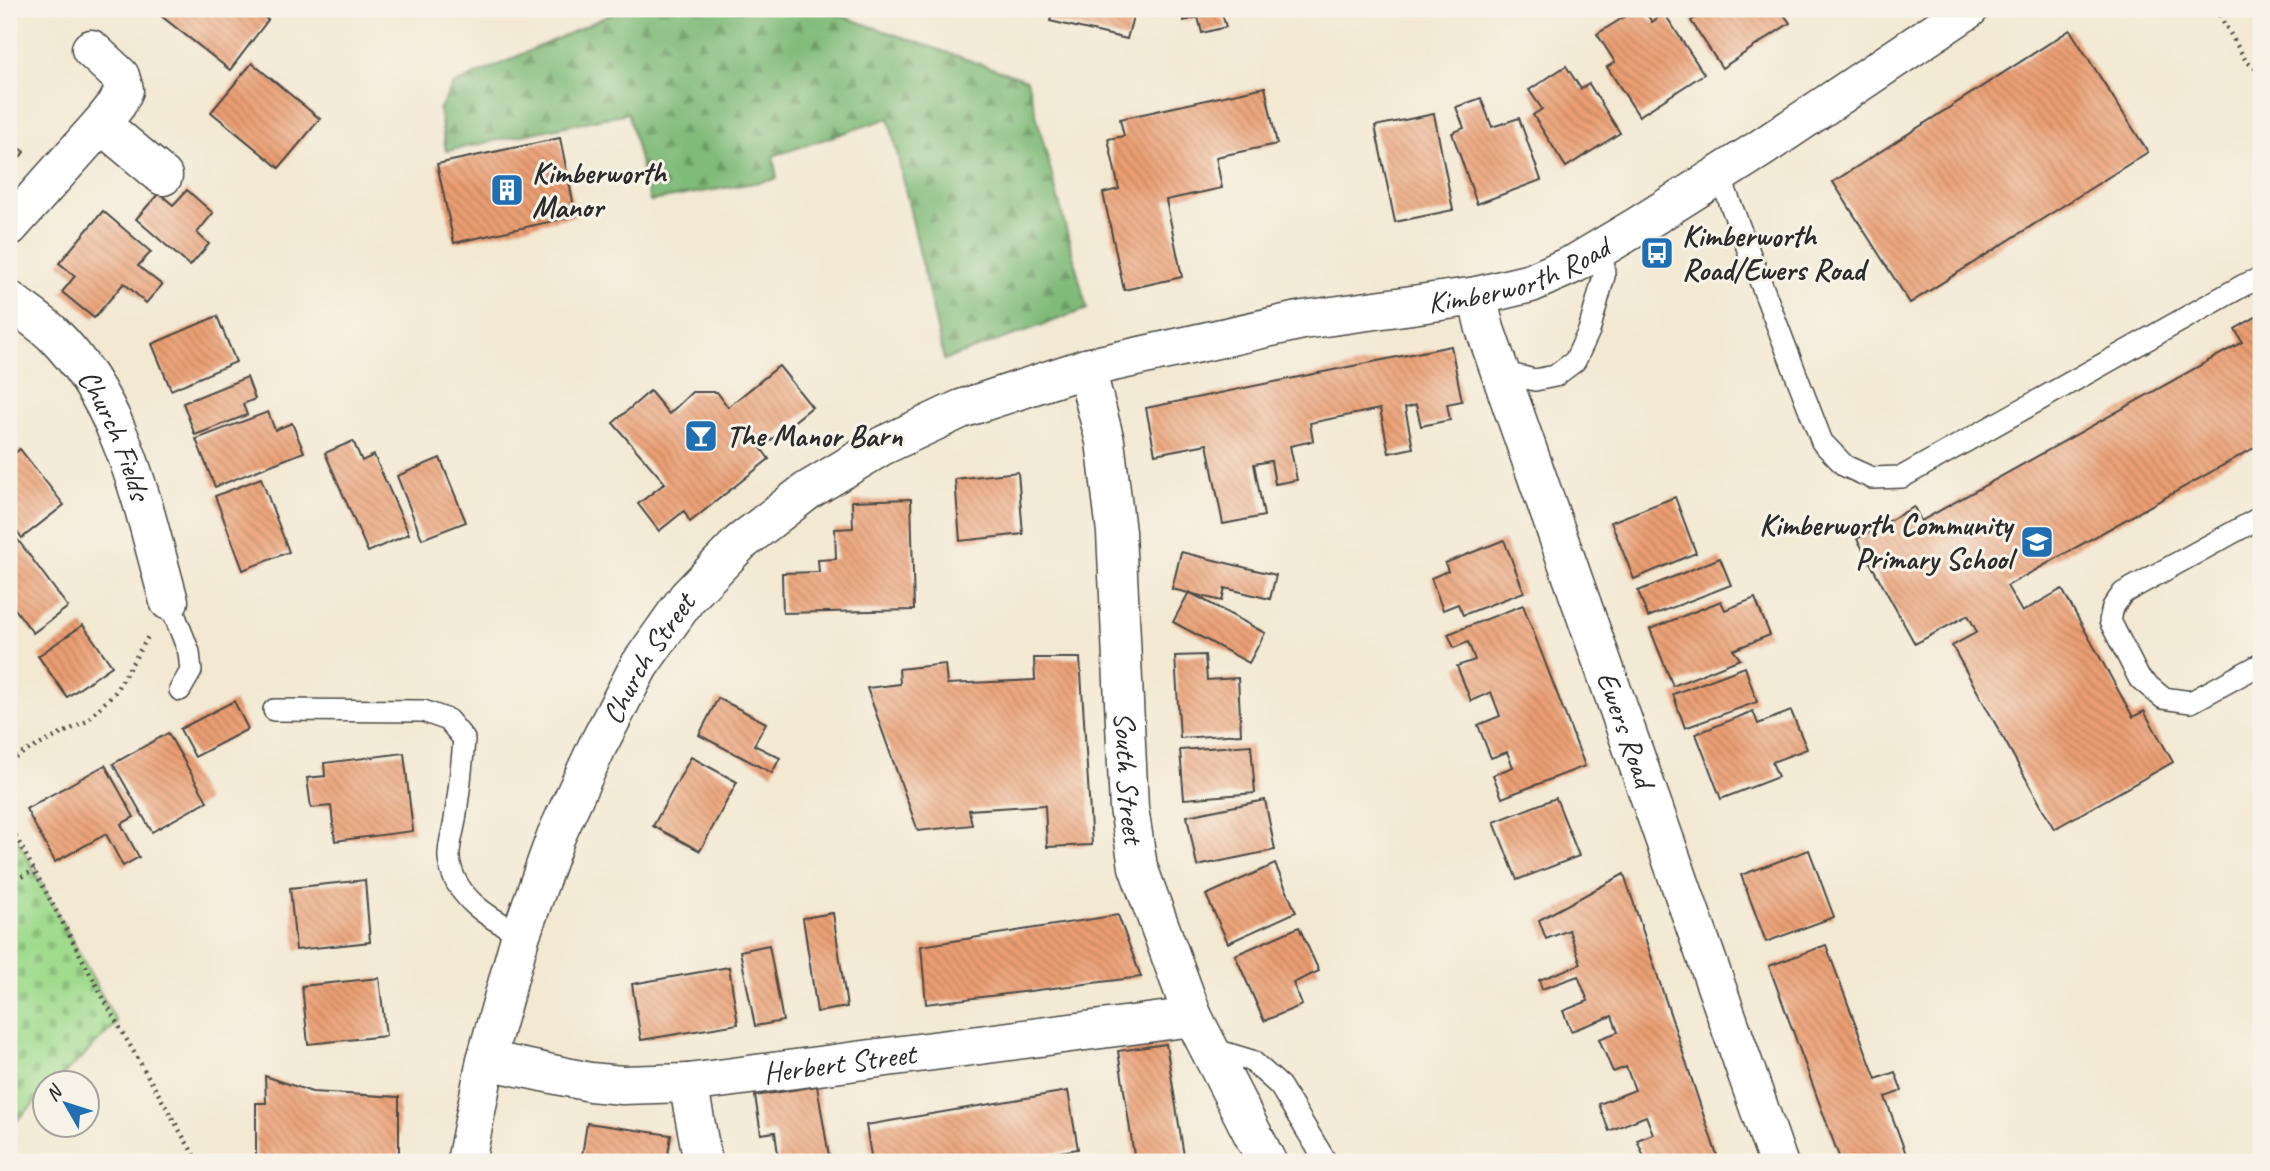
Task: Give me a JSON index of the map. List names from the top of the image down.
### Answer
{
  "streets": {
    "street": [
      "Kimberworth Road",
      "Church Fields",
      "Church Street",
      "Ewers Road",
      "South Street",
      "Herbert Street"
    ]
  },
  "crossings": [
    ["Kimberworth Road", "Church Street"],
    ["Kimberworth Road", "Ewers Road"],
    ["Kimberworth Road", "South Street"],
    ["Church Street", "South Street"],
    ["Church Street", "Herbert Street"],
    ["South Street", "Herbert Street"]
  ],
  "places": {
    "building": ["Kimberworth Manor"],
    "bus stop": ["Kimberworth Road/Ewers Road"],
    "bar": ["The Manor Barn"],
    "school or university": ["Kimberworth Community Primary School"]
  },
  "north": "top left"
}
